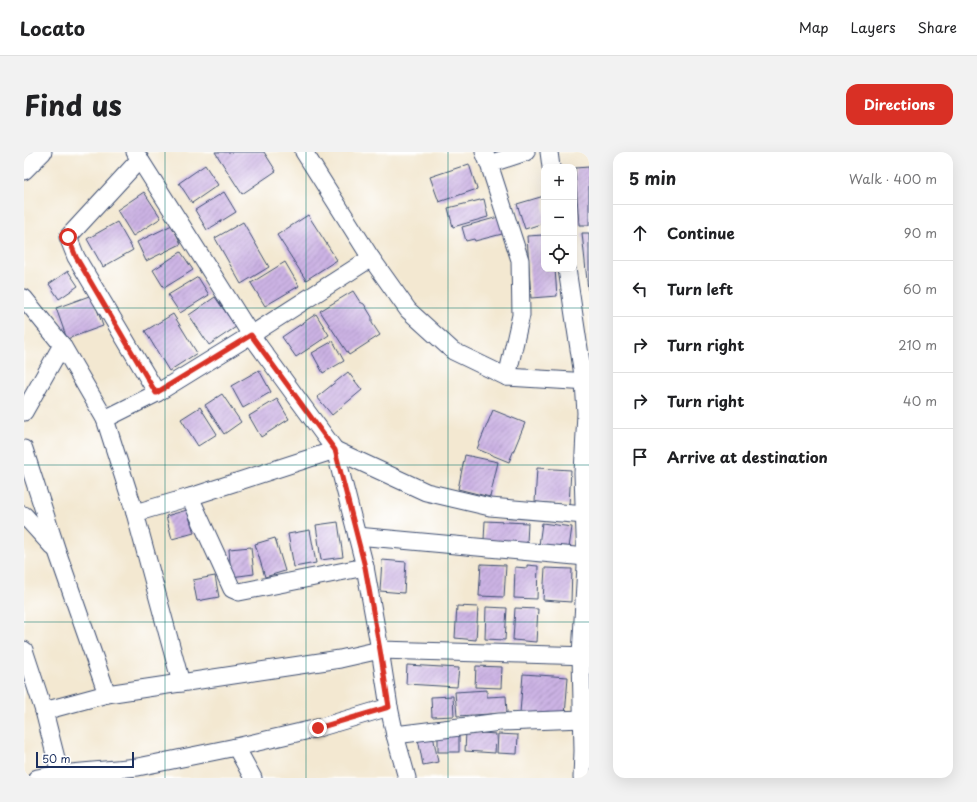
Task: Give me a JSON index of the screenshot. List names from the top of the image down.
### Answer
{
  "scale_bar": "50 m",
  "page": {
    "header": "Locato",
    "nav": ["Map", "Layers", "Share"],
    "title": "Find us",
    "buttons": "Directions",
    "heading": ["5 min", "Walk · 400 m"],
    "map_buttons": ["+", "−"],
    "list": [
      ["Continue", "90 m"],
      ["Turn left", "60 m"],
      ["Turn right", "210 m"],
      ["Turn right", "40 m"],
      "Arrive at destination"
    ],
    "scale": "50 m"
  }
}
